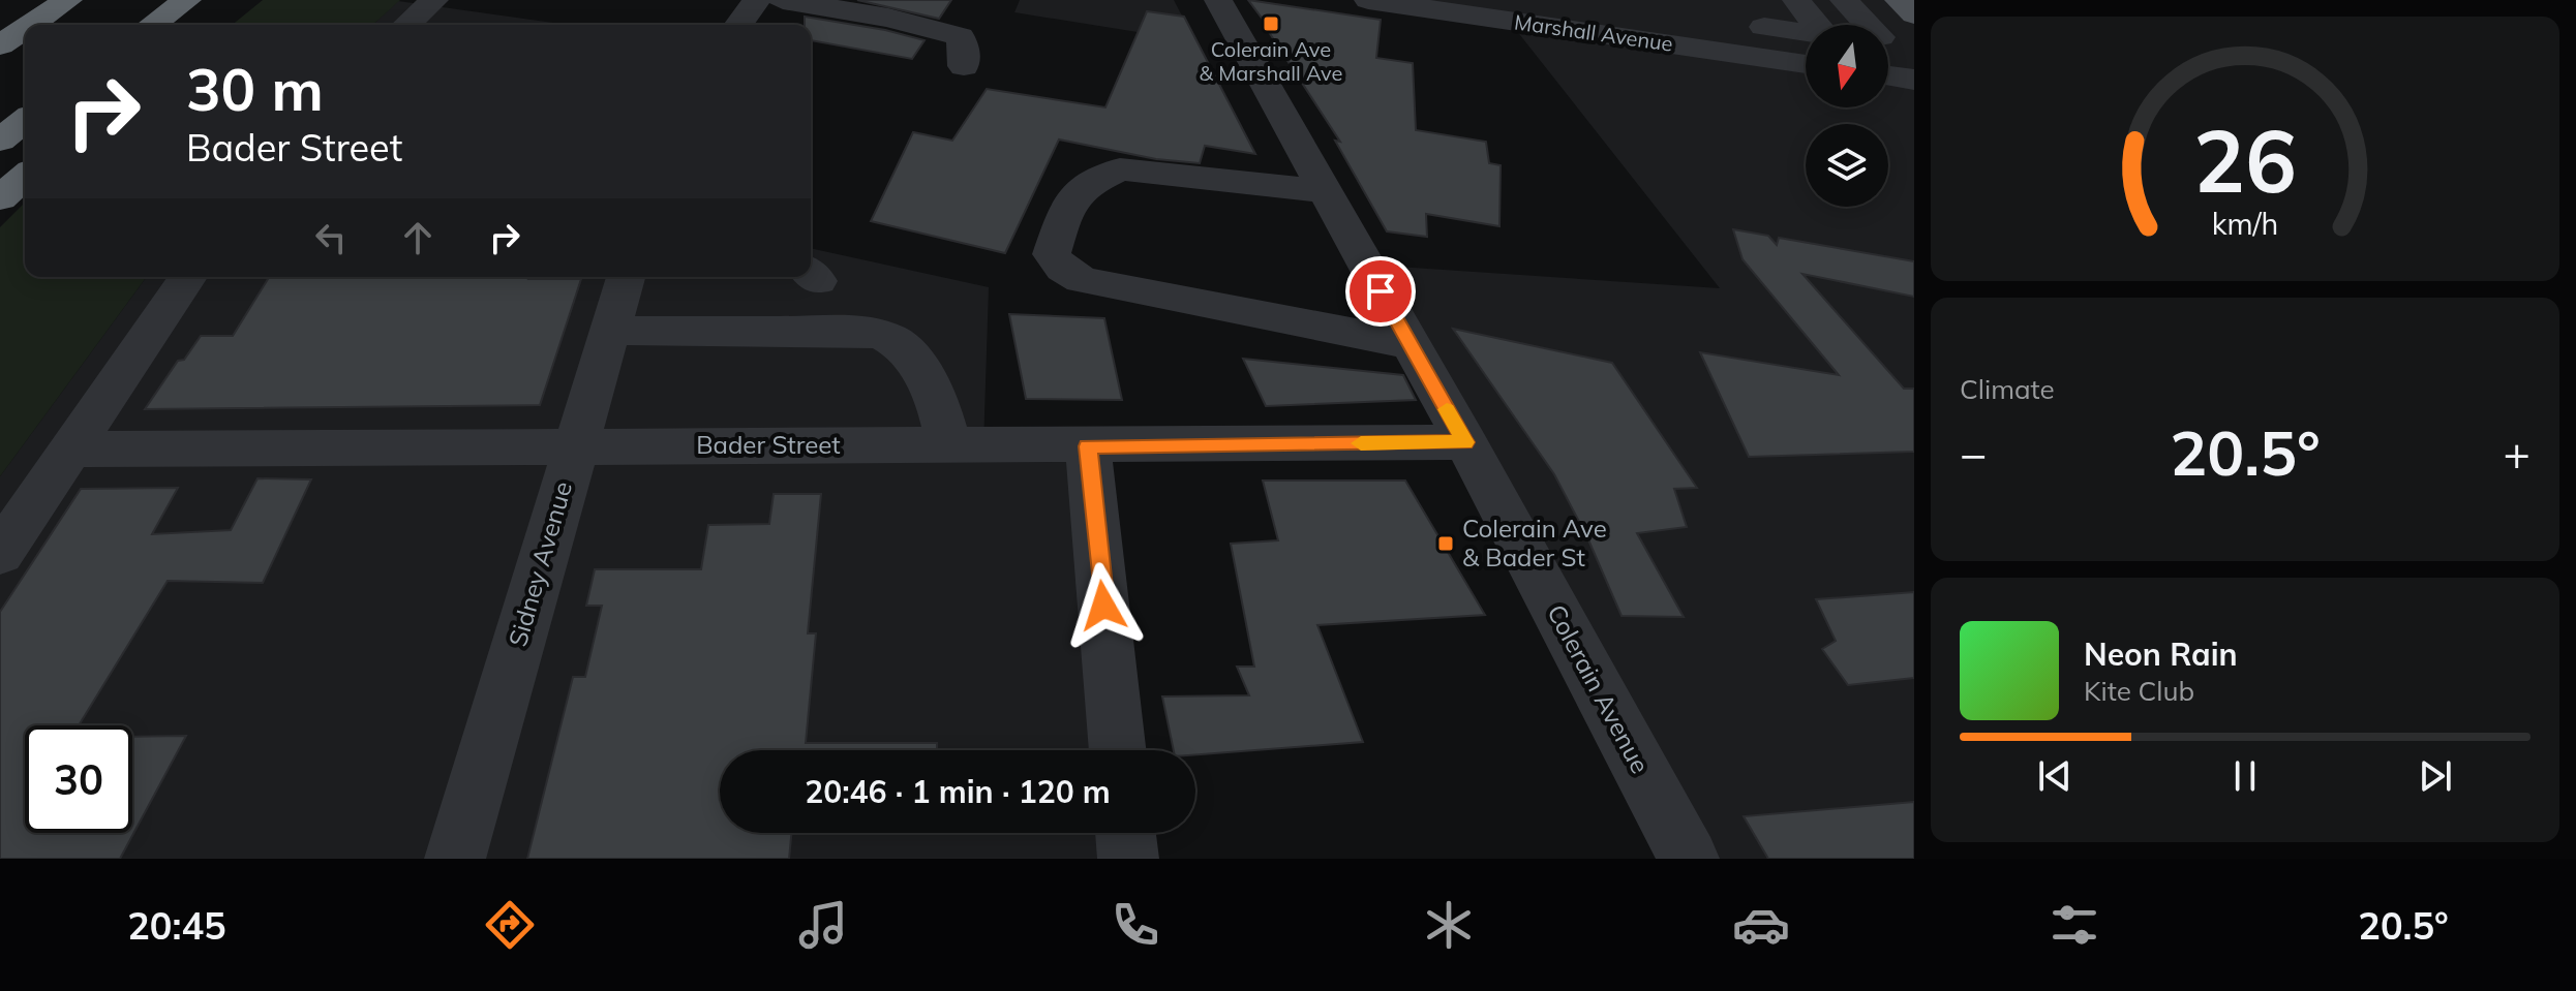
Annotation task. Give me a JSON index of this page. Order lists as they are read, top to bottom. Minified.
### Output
{"streets":{"street":["Marshall Avenue","Bader Street","Sidney Avenue","Colerain Avenue"]},"crossings":[["Bader Street","Sidney Avenue"],["Bader Street","Colerain Avenue"]],"places":{"transit":["Colerain Ave & Marshall Ave","Colerain Ave & Bader St"]},"north":"bottom","page":{"turn":["30 m","Bader Street"],"tile":"Climate","heat":["−","20.5°","+"],"song":["Neon Rain","Kite Club"],"limit":"30","trip":"20:46 · 1 min · 120 m","tabs":["20:45","20.5°"],"gauge":["26","km/h"]}}
